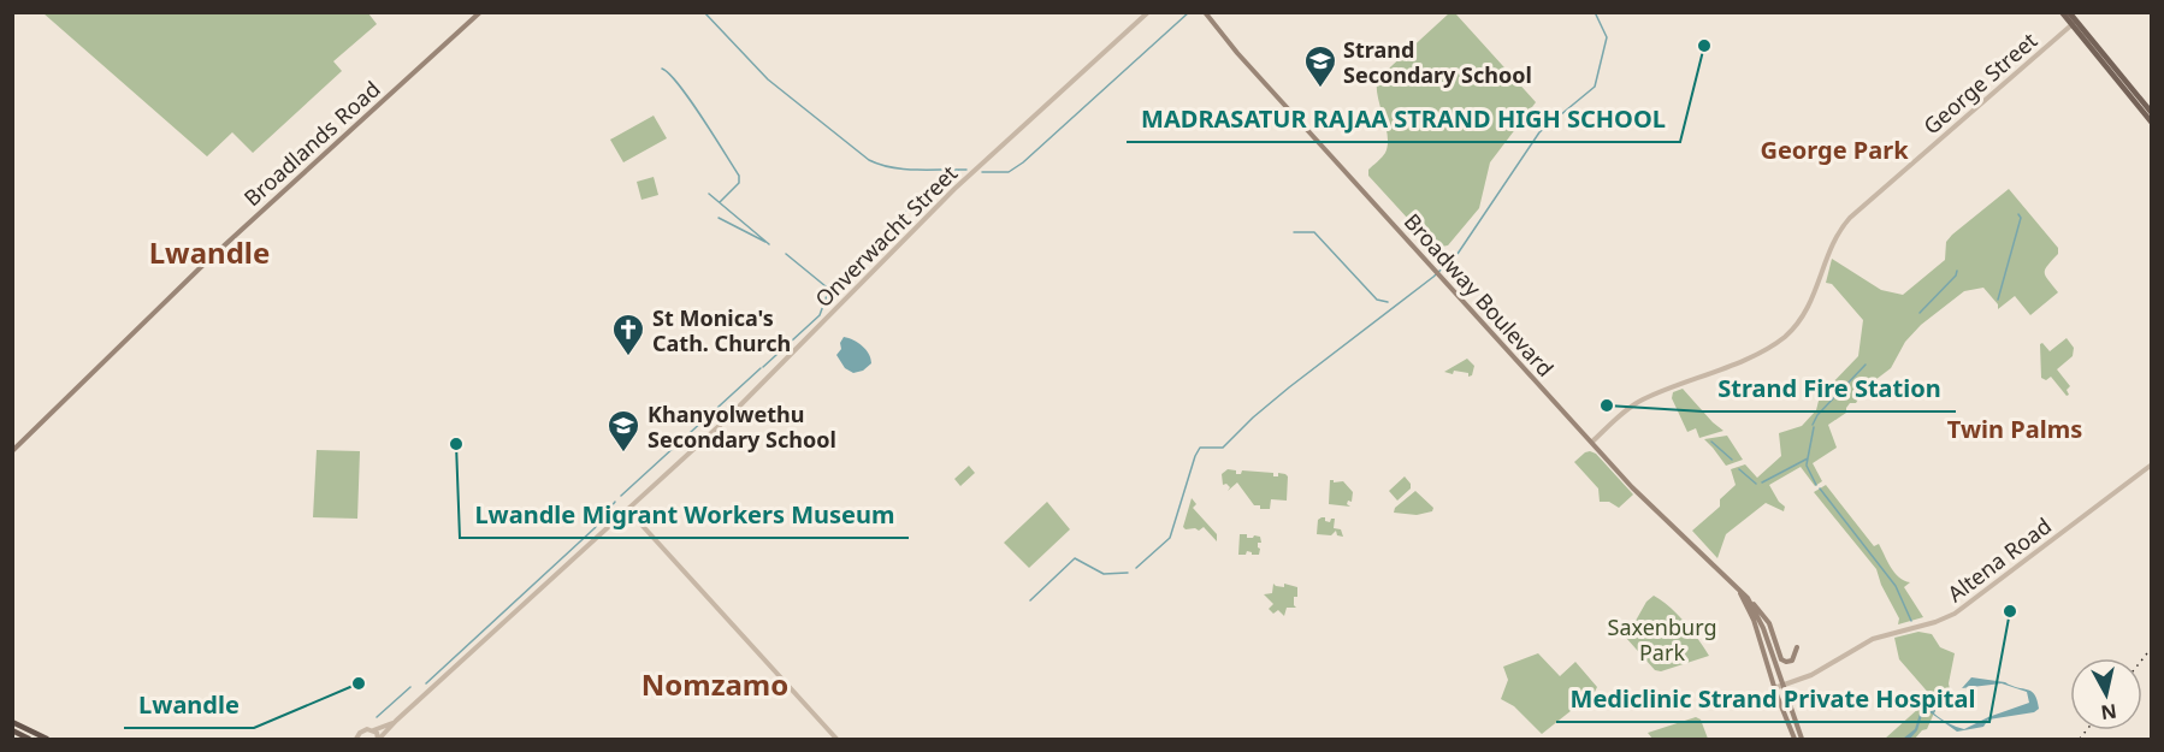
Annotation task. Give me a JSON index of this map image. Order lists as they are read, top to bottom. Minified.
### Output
{"streets":{"main road":["Broadlands Road","Broadway Boulevard"],"street":["George Street","Onverwacht Street","Altena Road"]},"crossings":[["George Street","Broadway Boulevard"],["Broadway Boulevard","Altena Road"]],"districts":["George Park","Lwandle","Twin Palms","Nomzamo"],"parks":["Saxenburg Park"],"places":{"other":["MADRASATUR RAJAA STRAND HIGH SCHOOL","Strand Fire Station","Lwandle Migrant Workers Museum","Mediclinic Strand Private Hospital","Lwandle"],"school or university":["Strand Secondary School","Khanyolwethu Secondary School"],"church":["St Monica's Cath. Church"]},"north":"bottom"}
